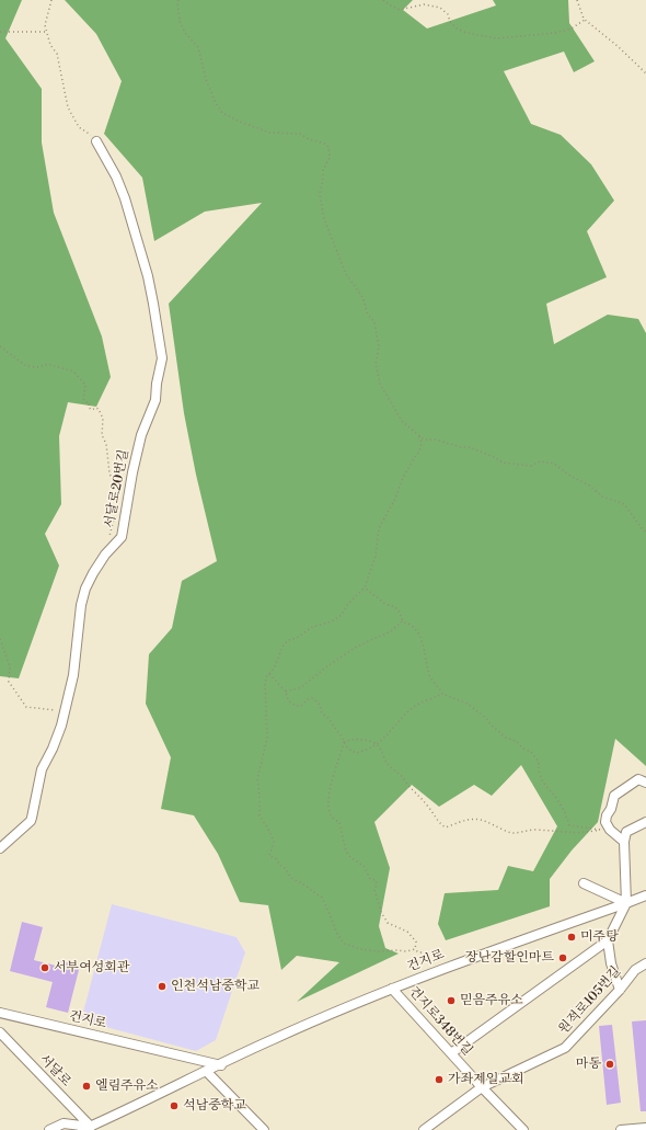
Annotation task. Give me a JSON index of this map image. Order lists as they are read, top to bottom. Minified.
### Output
{"streets":{"street":["서달로20번길","건지로","원적로105번길","건지로348번길","서달로"]},"crossings":[["건지로","건지로348번길"],["건지로","서달로"],["원적로105번길","건지로348번길"]],"places":["미주탕","장난감할인마트","서부여성회관","인천석남중학교","믿음주유소","마동","가좌제일교회","엘림주유소","석남중학교"]}
